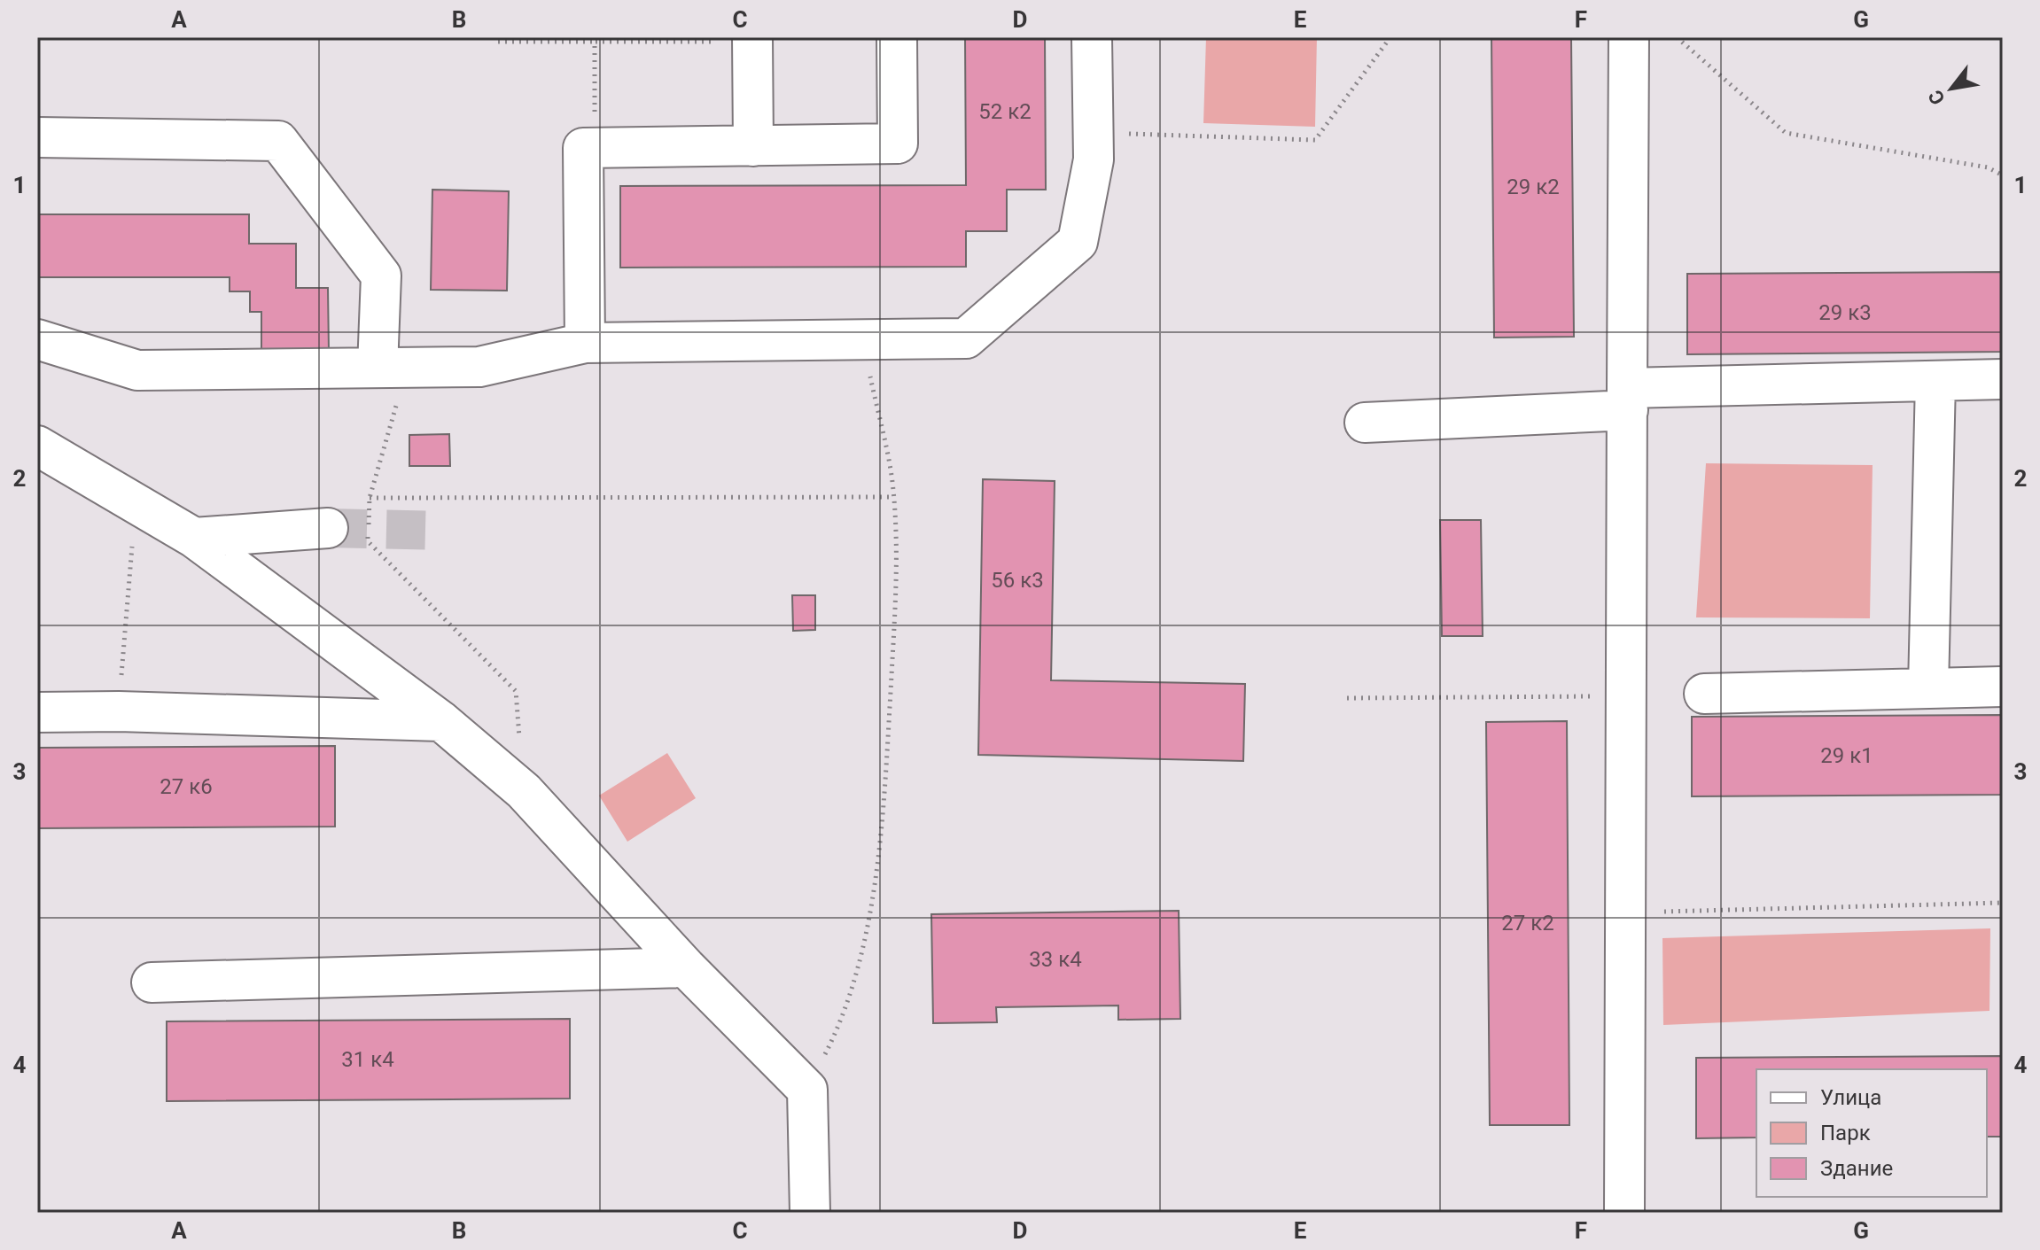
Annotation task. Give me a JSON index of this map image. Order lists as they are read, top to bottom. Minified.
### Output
{"house_numbers":["52 к2","29 к2","29 к3","56 к3","29 к1","27 к6","27 к2","33 к4","31 к4"],"legend":["Улица","Парк","Здание"],"north":"bottom left","grid":{"columns":["A","B","C","D","E","F","G"],"rows":["1","2","3","4"]}}
